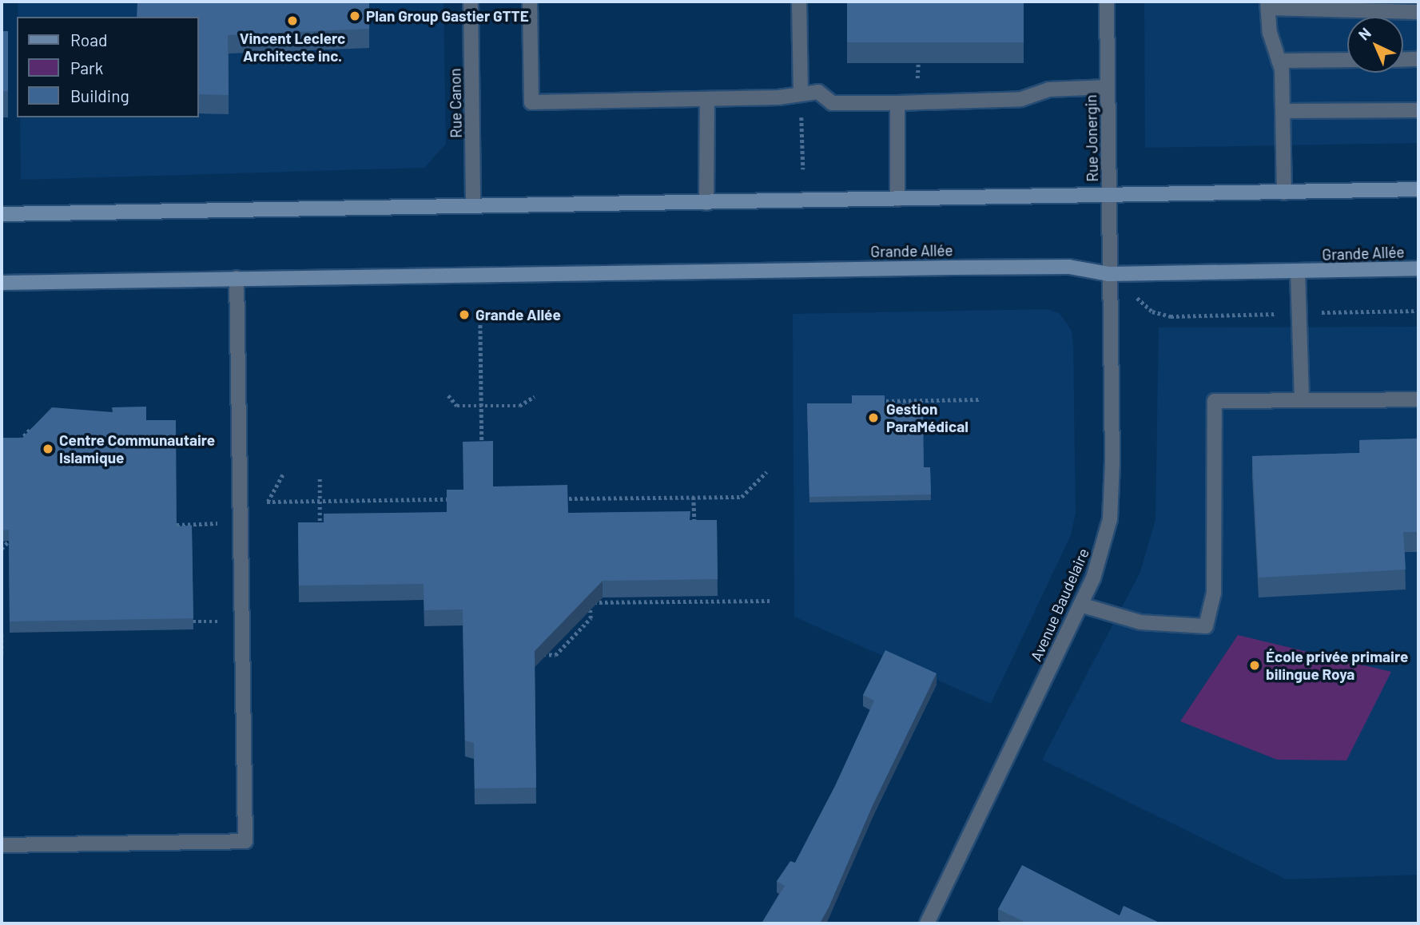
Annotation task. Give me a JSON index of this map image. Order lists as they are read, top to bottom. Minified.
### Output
{"streets":{"main road":["Grande Allée"],"street":["Rue Canon","Rue Jonergin","Avenue Baudelaire"]},"crossings":[["Rue Jonergin","Grande Allée"],["Rue Jonergin","Avenue Baudelaire"],["Grande Allée","Avenue Baudelaire"]],"places":["Plan Group Gastier GTTE","Vincent Leclerc Architecte inc.","Grande Allée","Gestion ParaMédical","Centre Communautaire Islamique","École privée primaire bilingue Roya"],"legend":["Road","Park","Building"],"north":"top left"}
